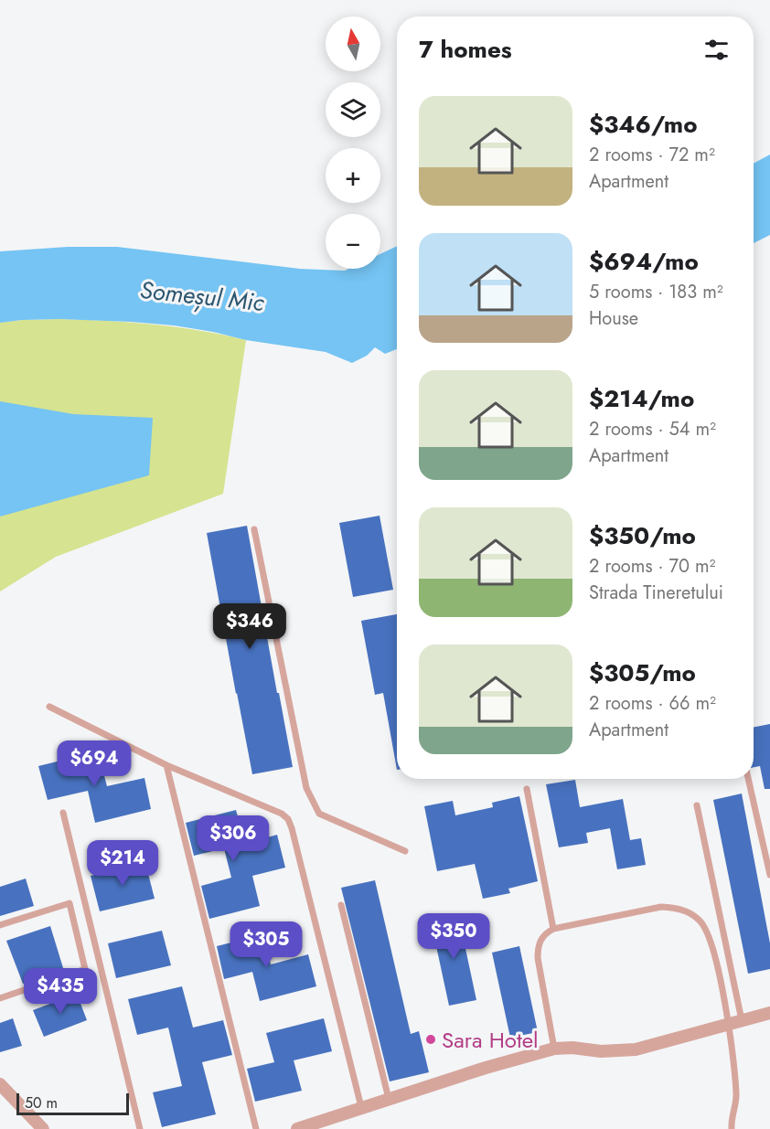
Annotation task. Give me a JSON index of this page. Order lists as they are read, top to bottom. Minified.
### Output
{"water":["Someșul Mic"],"places":["Sara Hotel"],"scale_bar":"50 m","north":"top","page":{"map_buttons":["+","−"],"heading":"7 homes","list":[{"name":"$346/mo","note":"2 rooms · 72 m² · Apartment"},{"name":"$694/mo","note":"5 rooms · 183 m² · House"},{"name":"$214/mo","note":"2 rooms · 54 m² · Apartment"},{"name":"$350/mo","note":"2 rooms · 70 m² · Strada Tineretului"},{"name":"$305/mo","note":"2 rooms · 66 m² · Apartment"}],"price":["$346","$694","$306","$214","$350","$305","$435"],"scale":"50 m"}}
